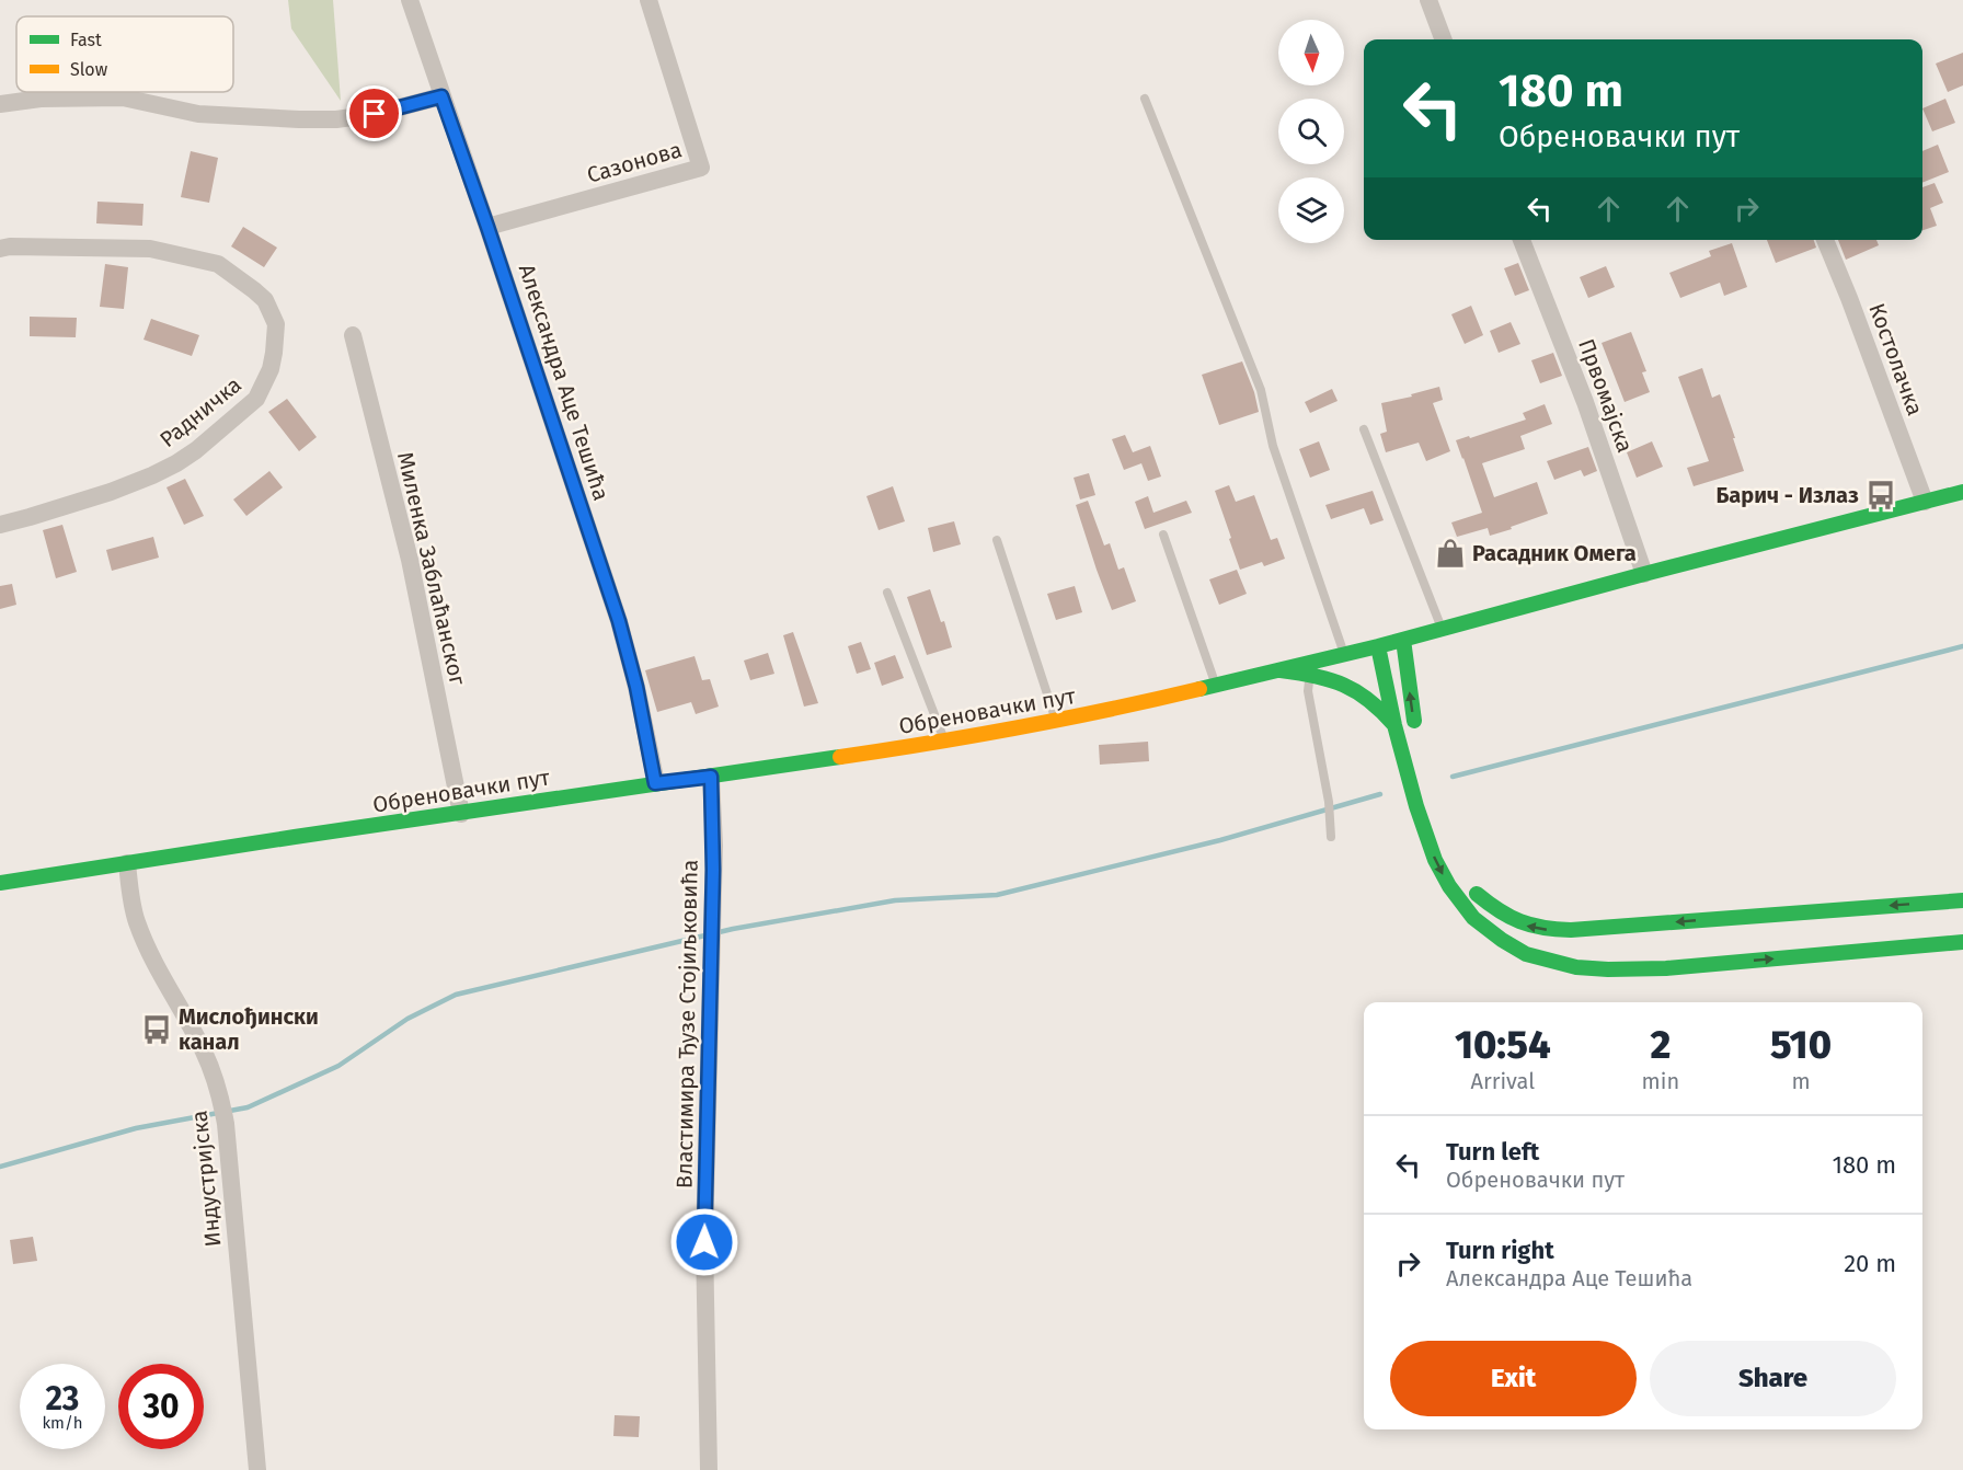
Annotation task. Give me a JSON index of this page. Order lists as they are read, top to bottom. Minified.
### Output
{"streets":{"main road":["Обреновачки пут"],"street":["Сазонова","Костолачка","Александра Аце Тешића","Првомајска","Радничка","Миленка Заблаћанског","Властимира Ђузе Стојиљковића","Индустријска"]},"crossings":[["Сазонова","Александра Аце Тешића"],["Костолачка","Обреновачки пут"],["Александра Аце Тешића","Обреновачки пут"],["Првомајска","Обреновачки пут"],["Миленка Заблаћанског","Обреновачки пут"],["Обреновачки пут","Властимира Ђузе Стојиљковића"],["Обреновачки пут","Индустријска"]],"places":{"bus stop":["Барич - Излаз","Мислођински канал"],"shop":["Расадник Омега"]},"legend":["Fast","Slow"],"north":"bottom","page":{"turn":["180 m","Обреновачки пут"],"eta":["10:54","Arrival","2","min","510","m"],"list":[{"name":"Turn left","note":"Обреновачки пут","value":"180 m"},{"name":"Turn right","note":"Александра Аце Тешића","value":"20 m"}],"buttons":["Exit","Share"],"speed":"23 km/h","limit":"30"}}
